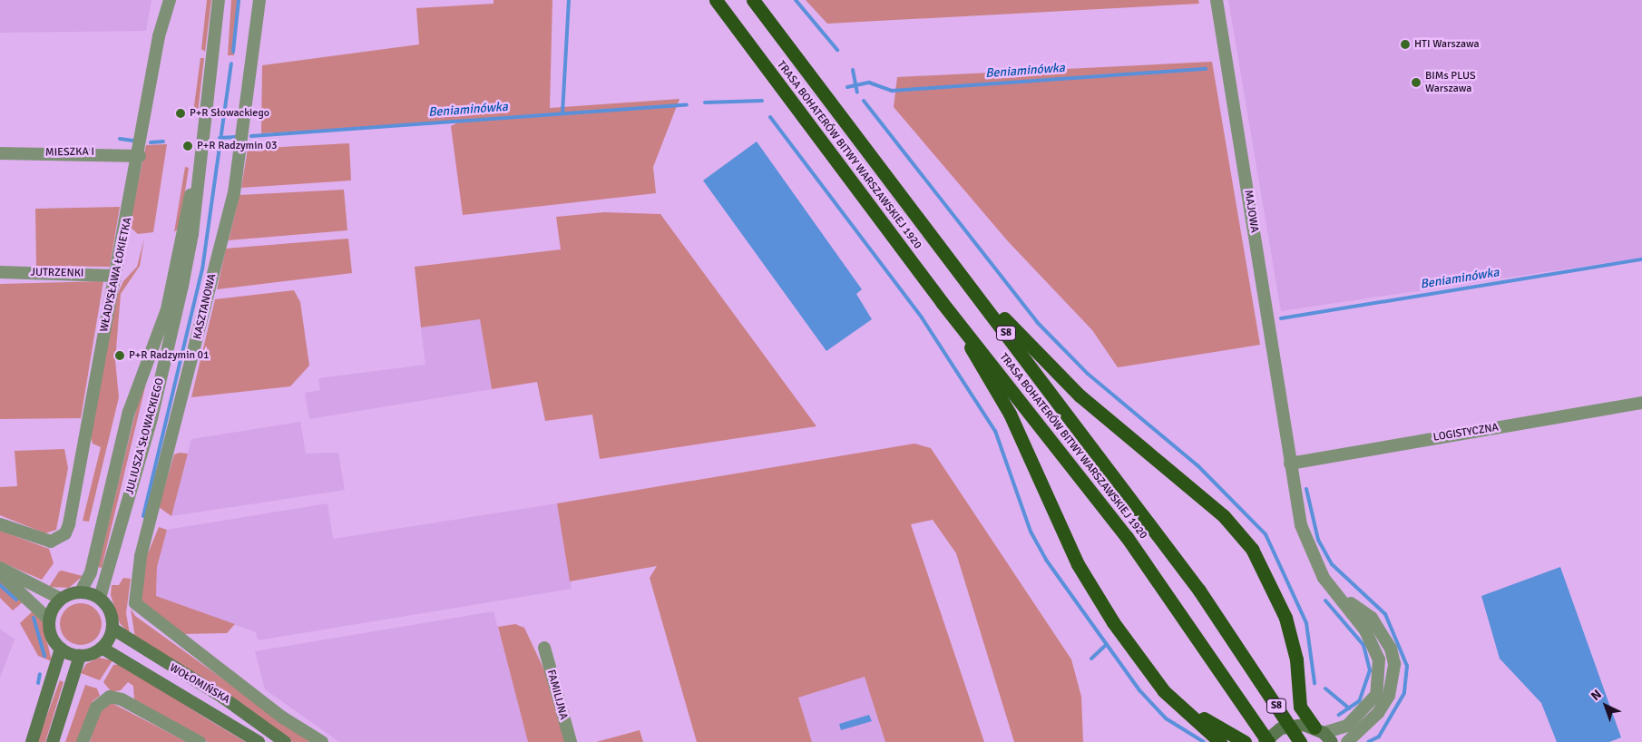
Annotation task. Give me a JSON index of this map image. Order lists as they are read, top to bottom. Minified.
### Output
{"streets":{"highway":["TRASA BOHATERÓW BITWY WARSZAWSKIEJ 1920","S8"],"main road":["WOŁOMIŃSKA"],"street":["MIESZKA I","MAJOWA","JUTRZENKI","WŁADYSŁAWA ŁOKIETKA","KASZTANOWA","LOGISTYCZNA","JULIUSZA SŁOWACKIEGO","FAMILIJNA"]},"crossings":[["MIESZKA I","WŁADYSŁAWA ŁOKIETKA"],["MAJOWA","LOGISTYCZNA"],["JUTRZENKI","WŁADYSŁAWA ŁOKIETKA"],["JULIUSZA SŁOWACKIEGO","WOŁOMIŃSKA"]],"water":["Beniaminówka"],"places":["HTI Warszawa","BIMs PLUS Warszawa","P+R Słowackiego","P+R Radzymin 03","P+R Radzymin 01"],"north":"top left"}
